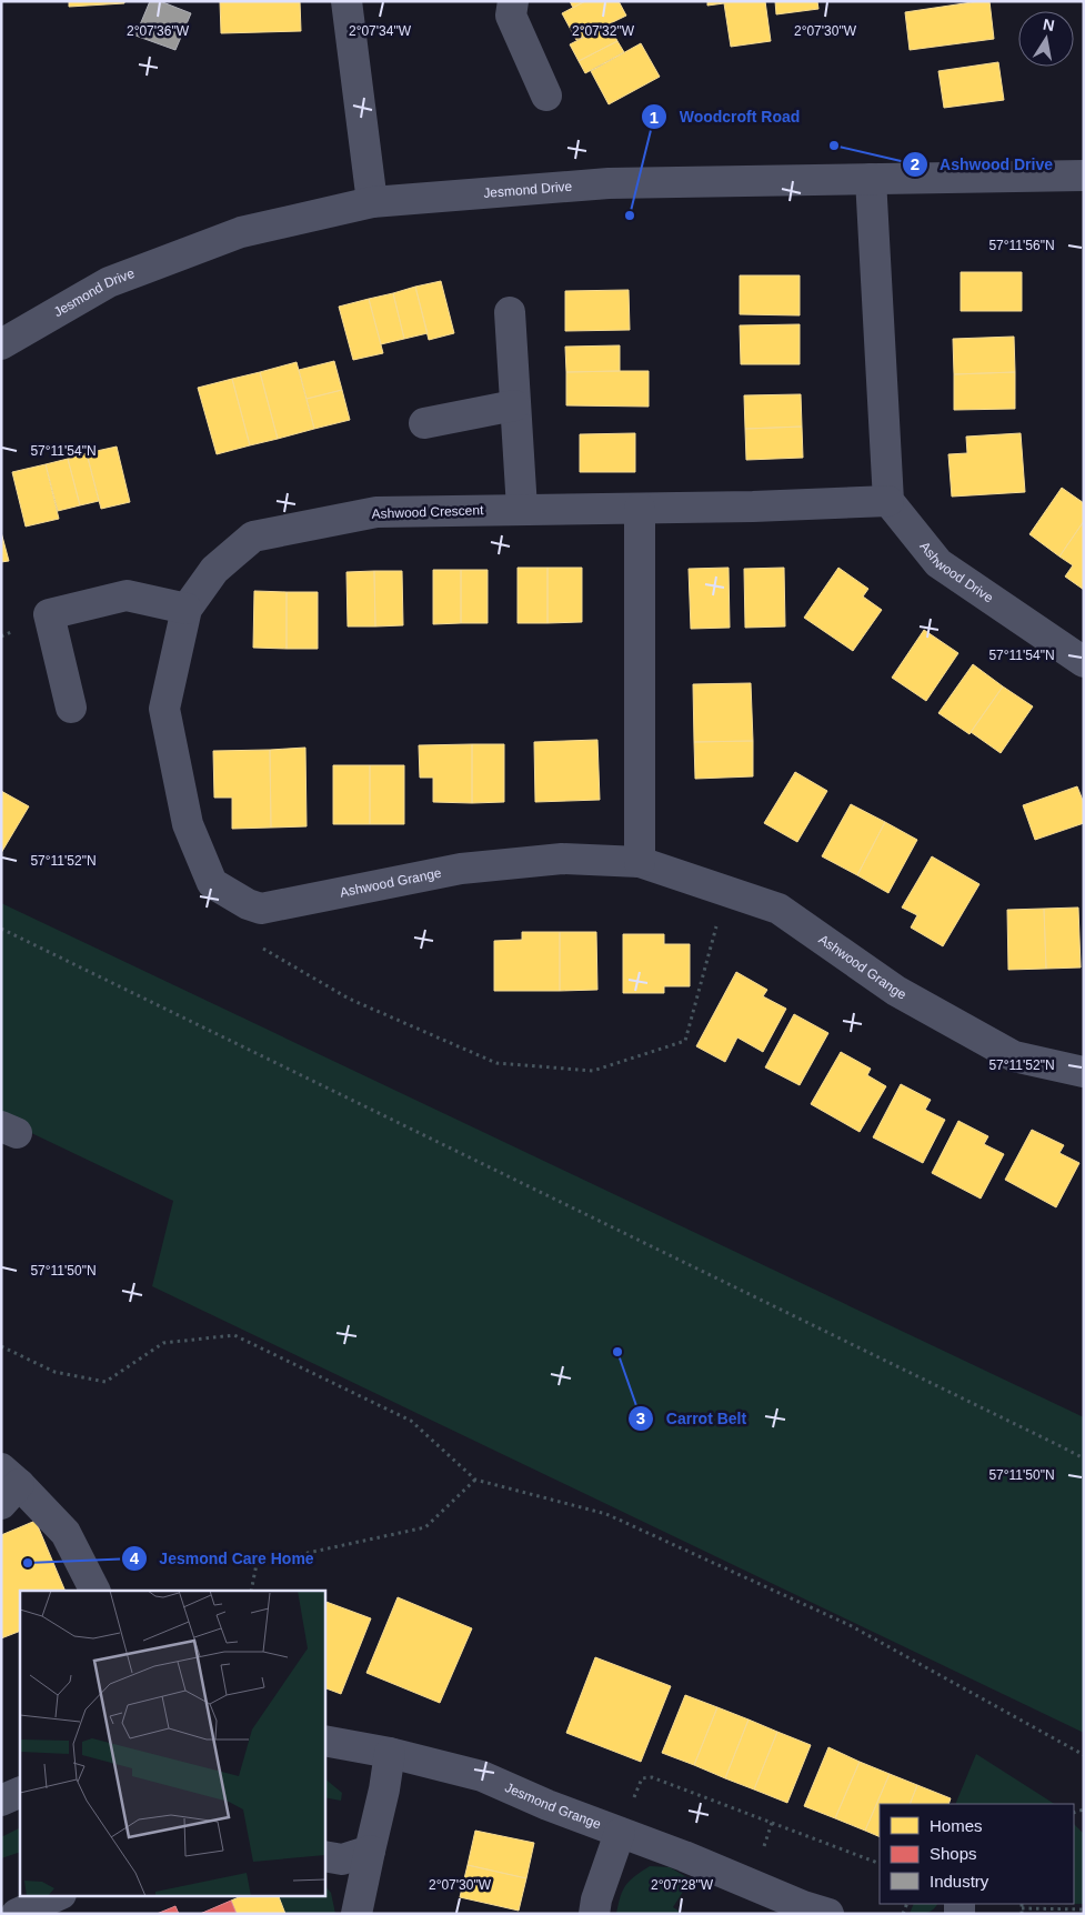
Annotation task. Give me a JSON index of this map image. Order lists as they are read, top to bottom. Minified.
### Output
{"streets":{"street":["Jesmond Drive","Ashwood Crescent","Ashwood Drive","Ashwood Grange","Jesmond Grange"]},"crossings":[["Ashwood Crescent","Ashwood Drive"],["Ashwood Crescent","Ashwood Grange"]],"places":["Ashwood Drive","Woodcroft Road","Carrot Belt","Jesmond Care Home"],"legend":["Homes","Shops","Industry"],"north":"top","coordinates":["2°07'36\"W","2°07'34\"W","2°07'32\"W","2°07'30\"W","57°11'56\"N","57°11'54\"N","57°11'52\"N","57°11'50\"N","2°07'28\"W"]}
